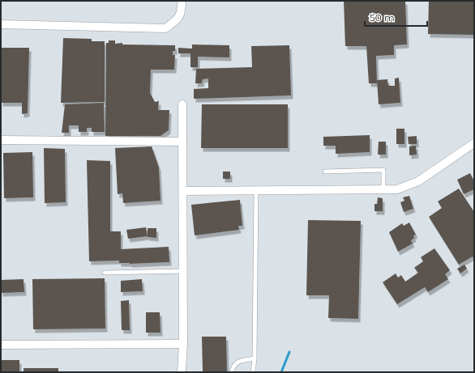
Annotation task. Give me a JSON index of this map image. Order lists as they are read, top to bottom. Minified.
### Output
{"scale_bar":"50 m"}
